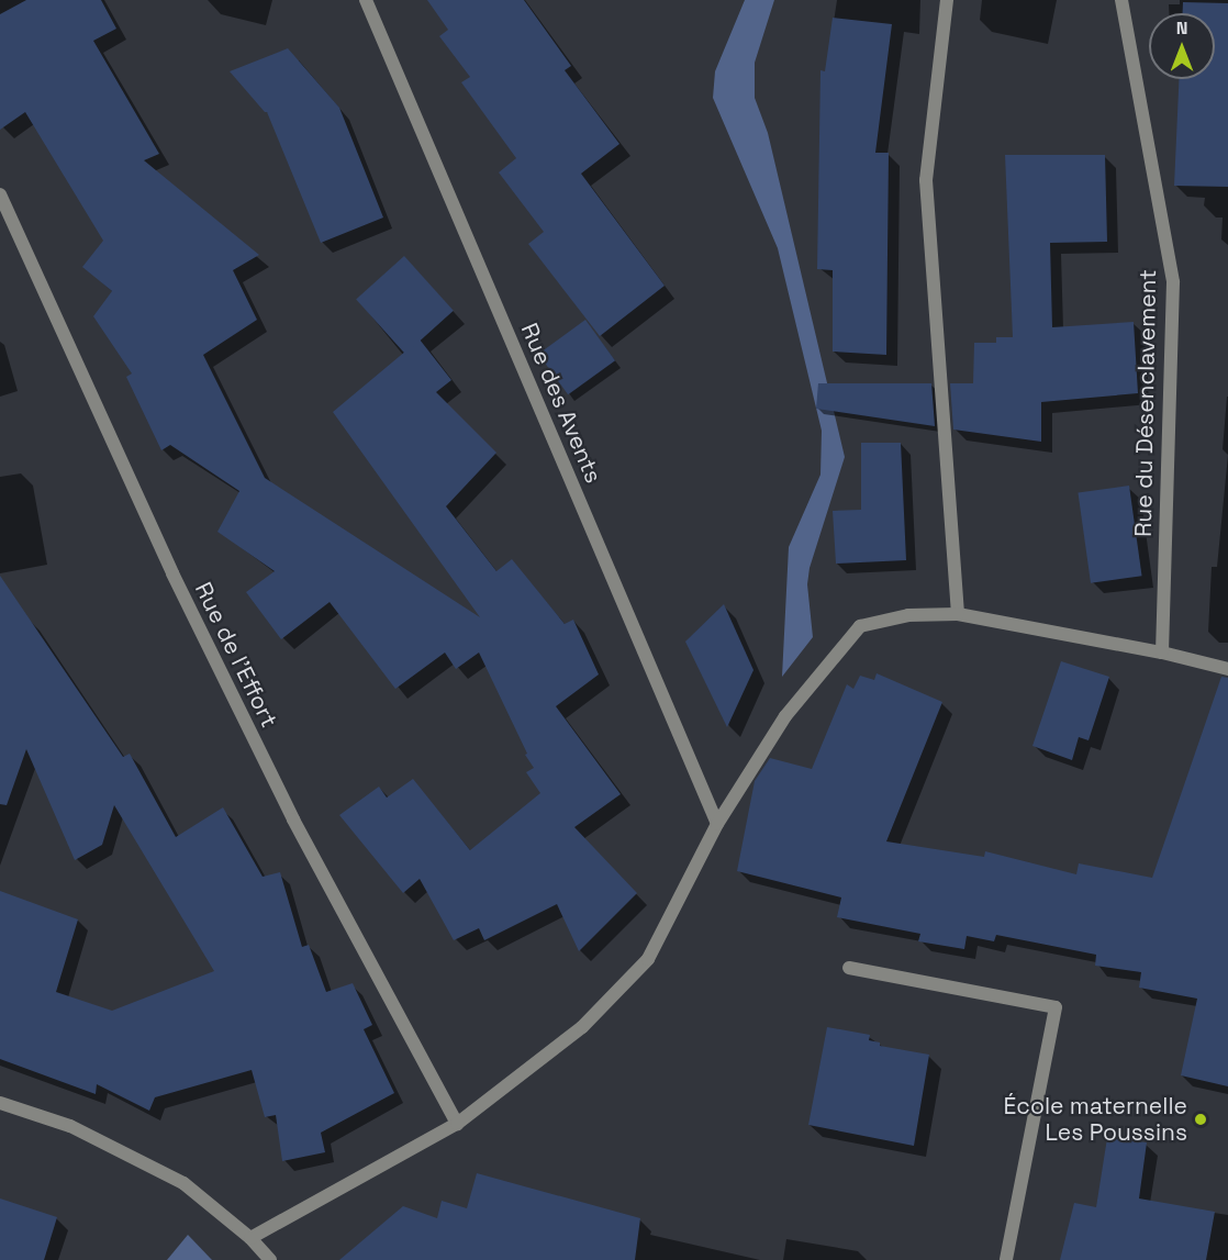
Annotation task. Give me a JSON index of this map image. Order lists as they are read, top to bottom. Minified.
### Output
{"streets":{"street":["Rue des Avents","Rue du Désenclavement","Rue de l'Effort"]},"places":["École maternelle Les Poussins"],"north":"top"}
